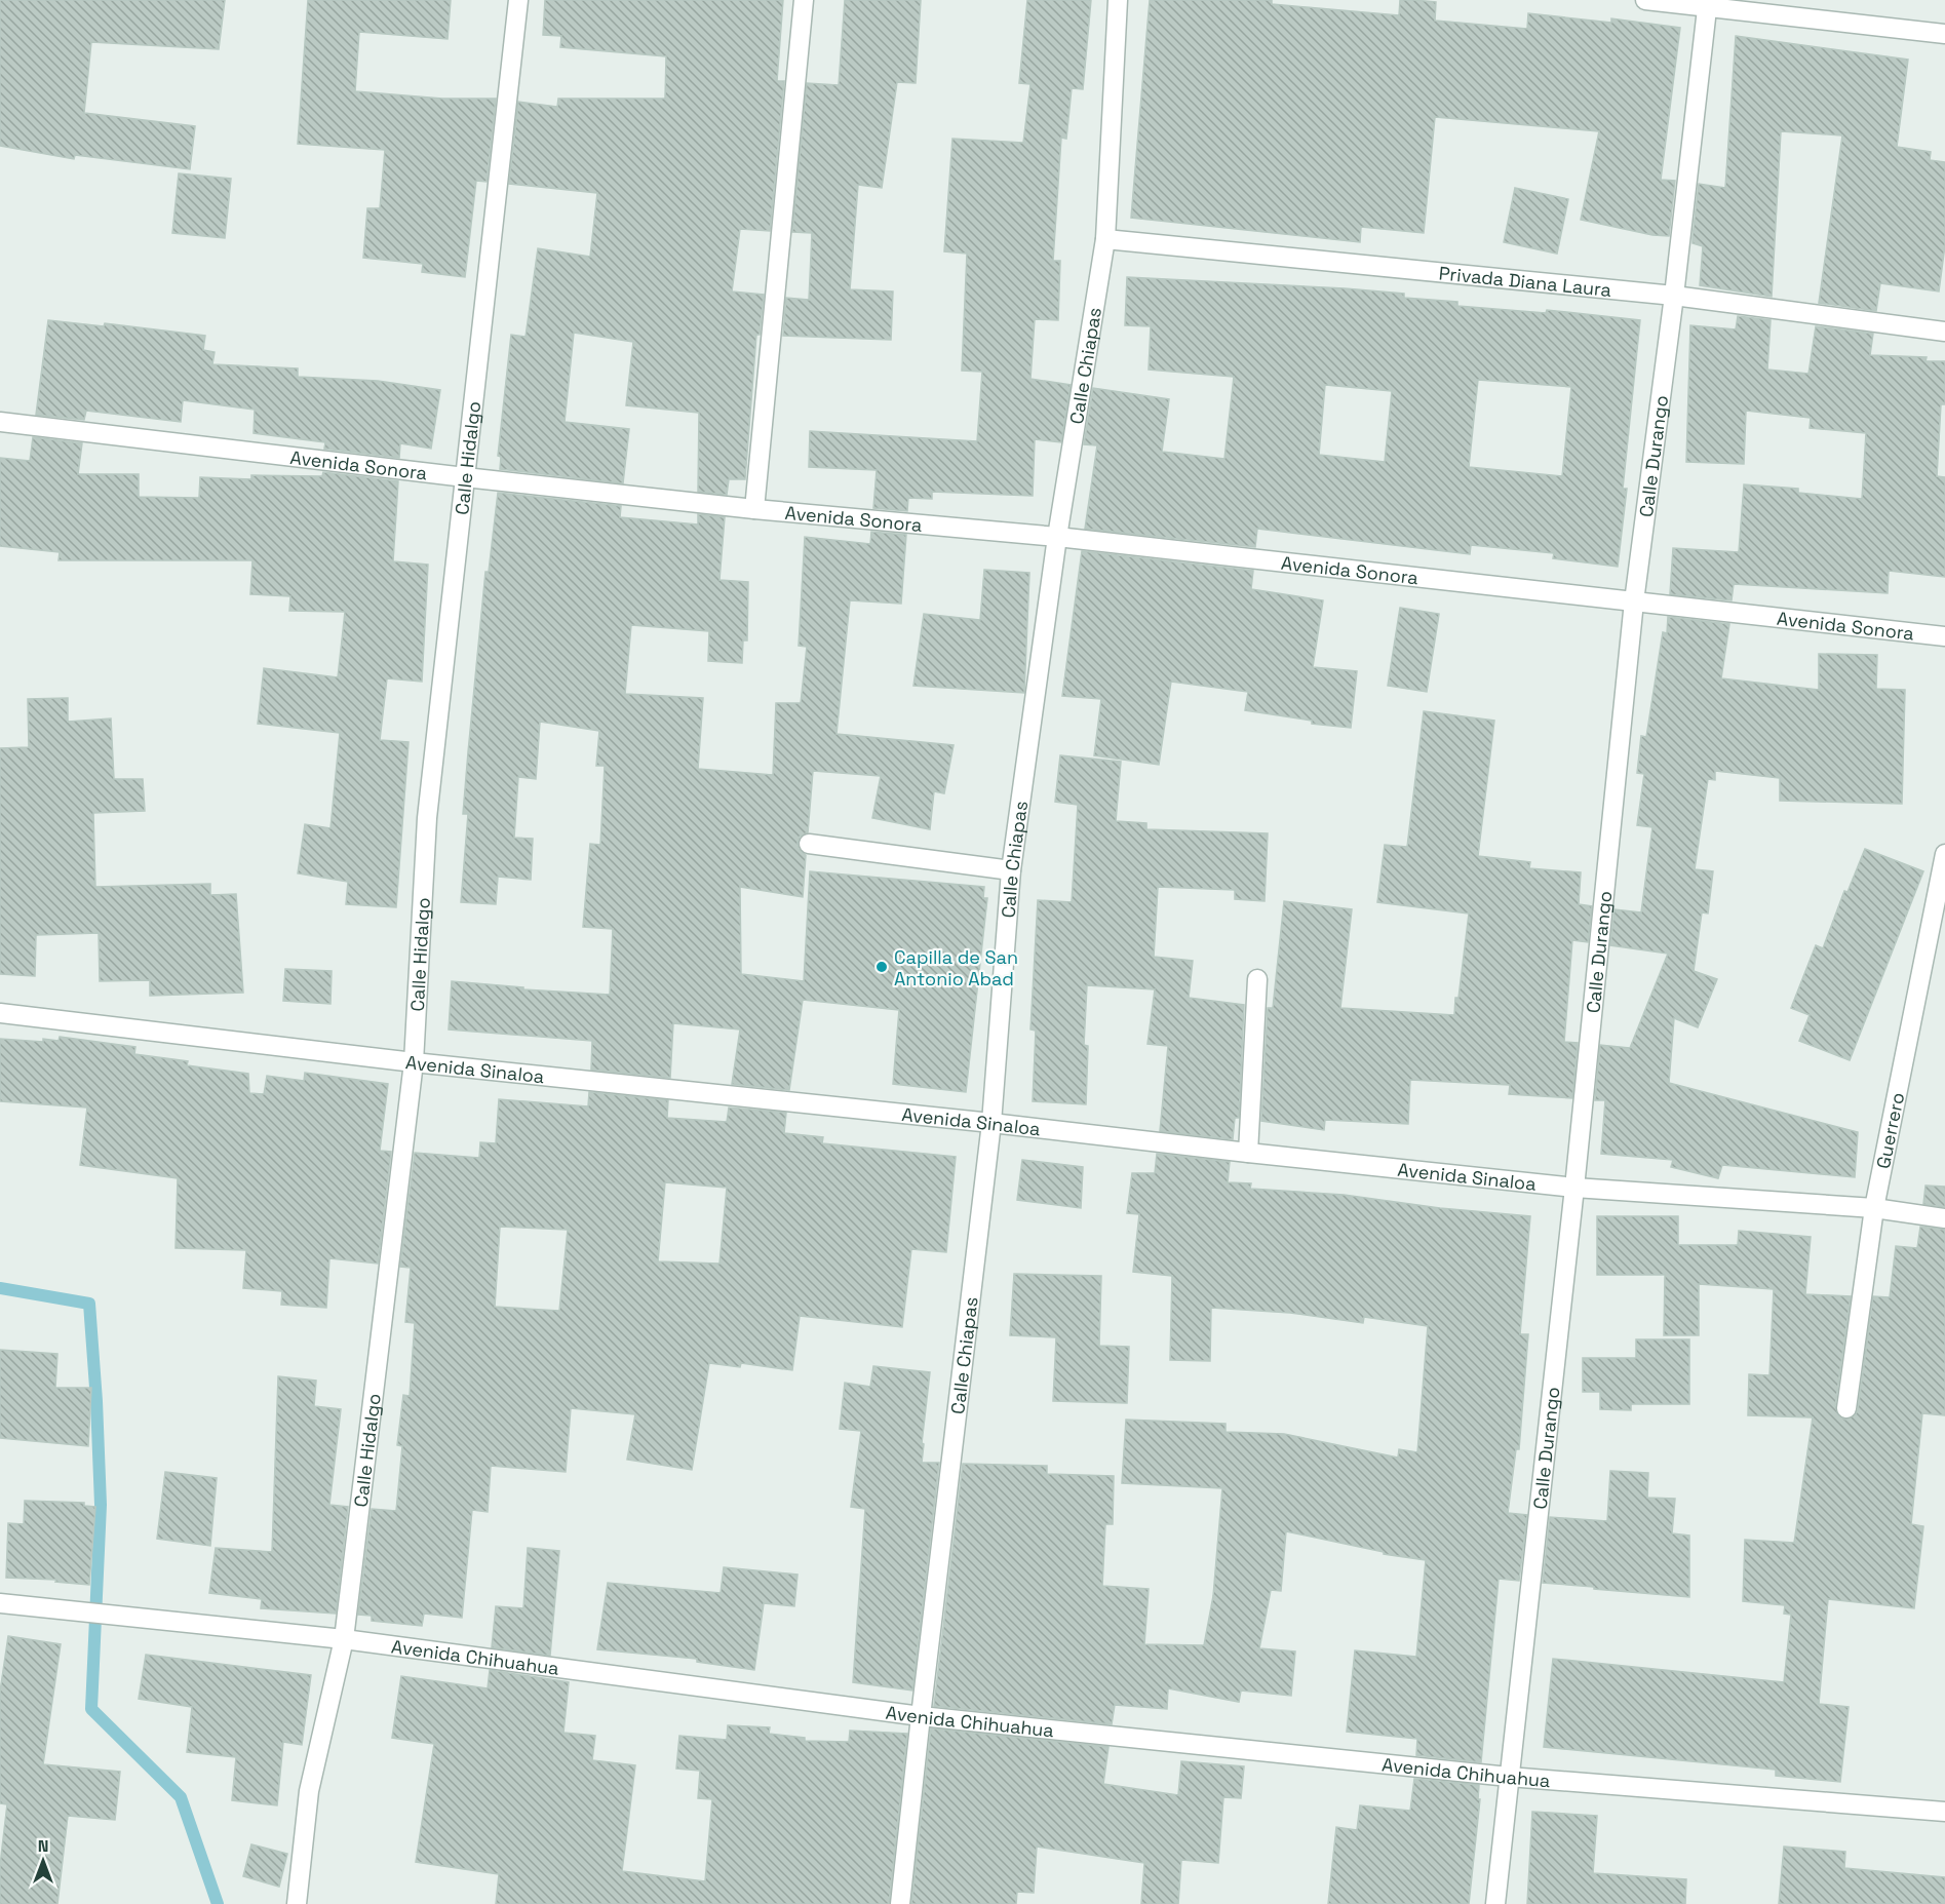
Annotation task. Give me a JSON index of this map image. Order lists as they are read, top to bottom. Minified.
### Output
{"streets":{"street":["Privada Diana Laura","Calle Chiapas","Calle Durango","Calle Hidalgo","Avenida Sonora","Avenida Sinaloa","Guerrero","Avenida Chihuahua"]},"crossings":[["Privada Diana Laura","Calle Chiapas"],["Privada Diana Laura","Calle Durango"],["Calle Chiapas","Avenida Sonora"],["Calle Chiapas","Avenida Sinaloa"],["Calle Chiapas","Avenida Chihuahua"],["Calle Durango","Avenida Sonora"],["Calle Durango","Avenida Sinaloa"],["Calle Durango","Avenida Chihuahua"],["Calle Hidalgo","Avenida Sonora"],["Calle Hidalgo","Avenida Sinaloa"],["Calle Hidalgo","Avenida Chihuahua"],["Avenida Sinaloa","Guerrero"]],"places":["Capilla de San Antonio Abad"],"north":"top"}
